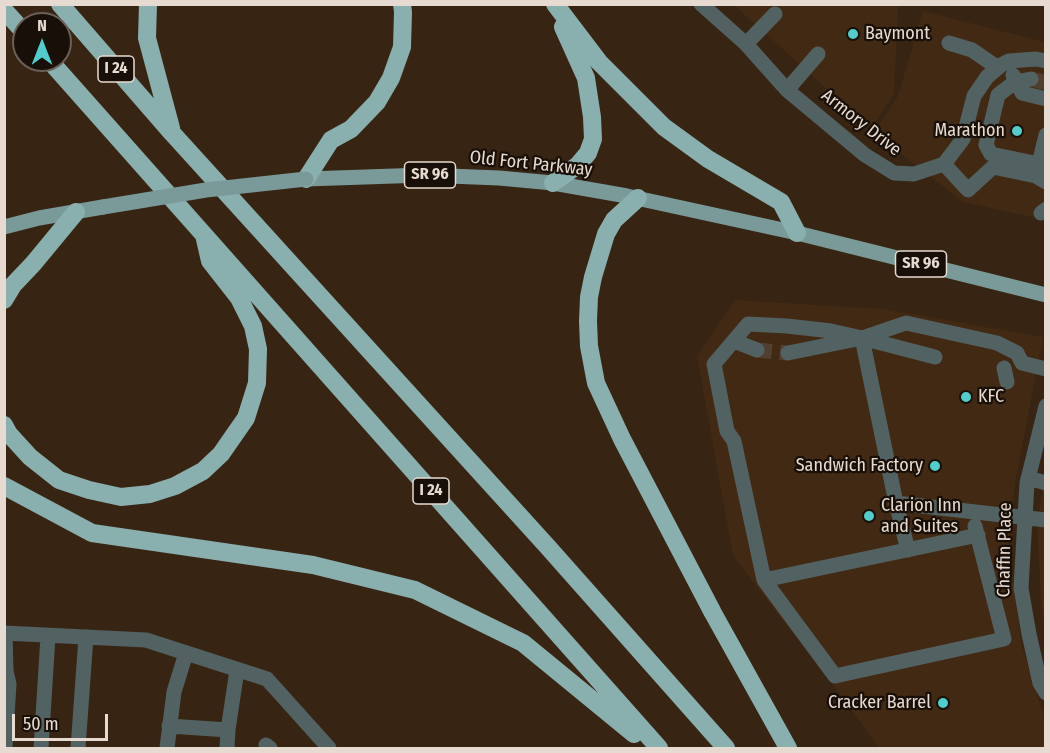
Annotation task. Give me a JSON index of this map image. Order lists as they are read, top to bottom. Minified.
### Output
{"streets":{"highway":["I 24"],"main road":["Old Fort Parkway","SR 96"],"street":["Armory Drive","Chaffin Place"]},"places":["Baymont","Marathon","KFC","Sandwich Factory","Clarion Inn and Suites","Cracker Barrel"],"scale_bar":"50 m","north":"top"}
